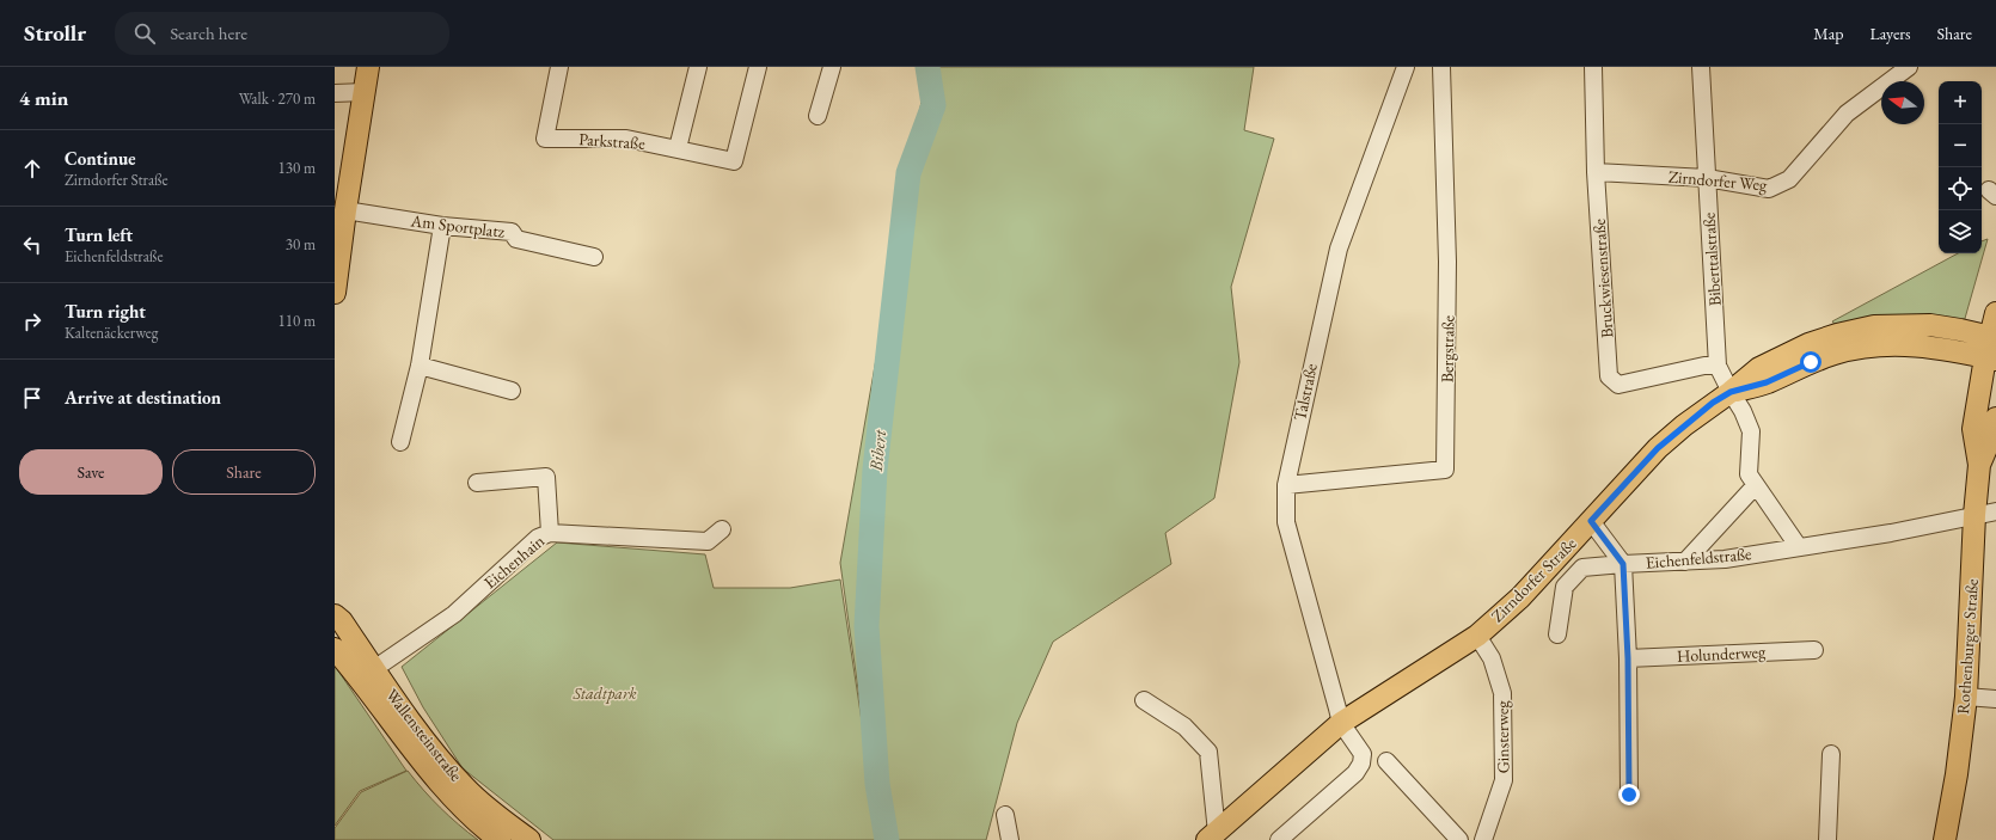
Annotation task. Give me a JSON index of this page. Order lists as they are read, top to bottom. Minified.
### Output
{"streets":{"main road":["Zirndorfer Straße","Rothenburger Straße","Wallensteinstraße"],"street":["Parkstraße","Zirndorfer Weg","Am Sportplatz","Biberttalstraße","Bruckwiesenstraße","Bergstraße","Talstraße","Eichenfeldstraße","Eichenhain","Holunderweg","Ginsterweg"]},"crossings":[["Zirndorfer Weg","Biberttalstraße"],["Zirndorfer Weg","Bruckwiesenstraße"],["Biberttalstraße","Bruckwiesenstraße"],["Biberttalstraße","Zirndorfer Straße"],["Bergstraße","Talstraße"],["Talstraße","Zirndorfer Straße"],["Eichenfeldstraße","Zirndorfer Straße"],["Eichenfeldstraße","Rothenburger Straße"],["Eichenhain","Wallensteinstraße"],["Zirndorfer Straße","Rothenburger Straße"],["Zirndorfer Straße","Ginsterweg"]],"water":["Bibert"],"parks":["Stadtpark"],"north":"left","page":{"header":"Strollr","search":"Search here","nav":["Map","Layers","Share"],"heading":["4 min","Walk · 270 m"],"map_buttons":["+","−"],"list":[["Continue","Zirndorfer Straße","130 m"],["Turn left","Eichenfeldstraße","30 m"],["Turn right","Kaltenäckerweg","110 m"],"Arrive at destination"],"buttons":["Save","Share"]}}
